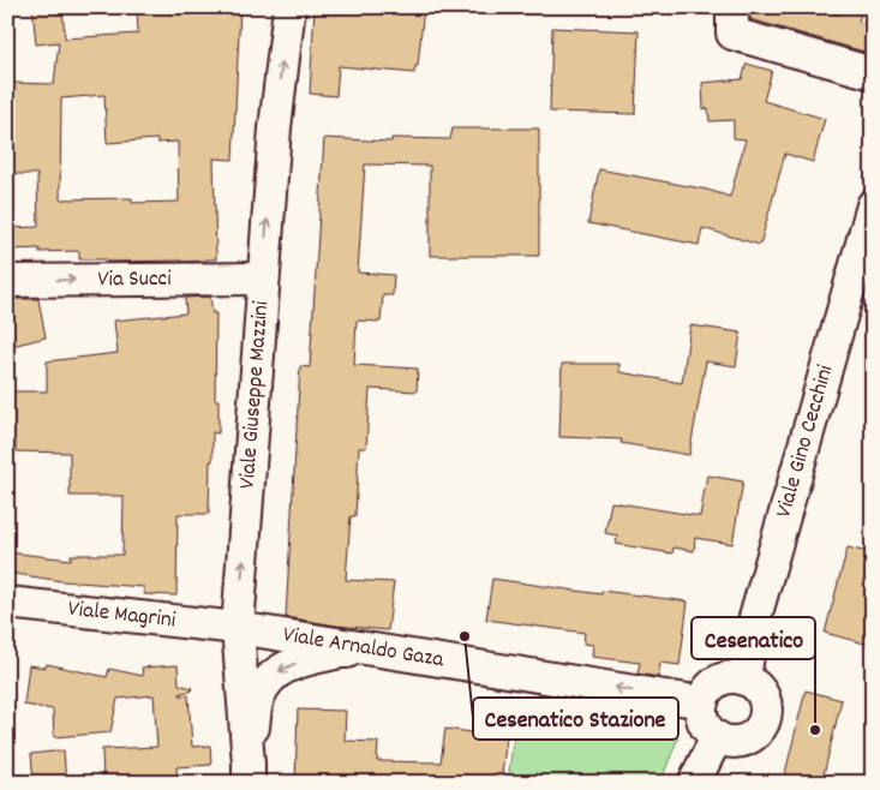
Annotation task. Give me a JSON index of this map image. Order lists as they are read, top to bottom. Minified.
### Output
{"streets":{"street":["Via Succi","Viale Giuseppe Mazzini","Viale Gino Cecchini","Viale Magrini","Viale Arnaldo Gaza"]},"crossings":[["Via Succi","Viale Giuseppe Mazzini"],["Viale Giuseppe Mazzini","Viale Magrini"],["Viale Giuseppe Mazzini","Viale Arnaldo Gaza"],["Viale Gino Cecchini","Viale Arnaldo Gaza"],["Viale Magrini","Viale Arnaldo Gaza"]],"one_way":["Via Succi","Viale Giuseppe Mazzini","Viale Arnaldo Gaza"],"places":["Cesenatico Stazione","Cesenatico"]}
